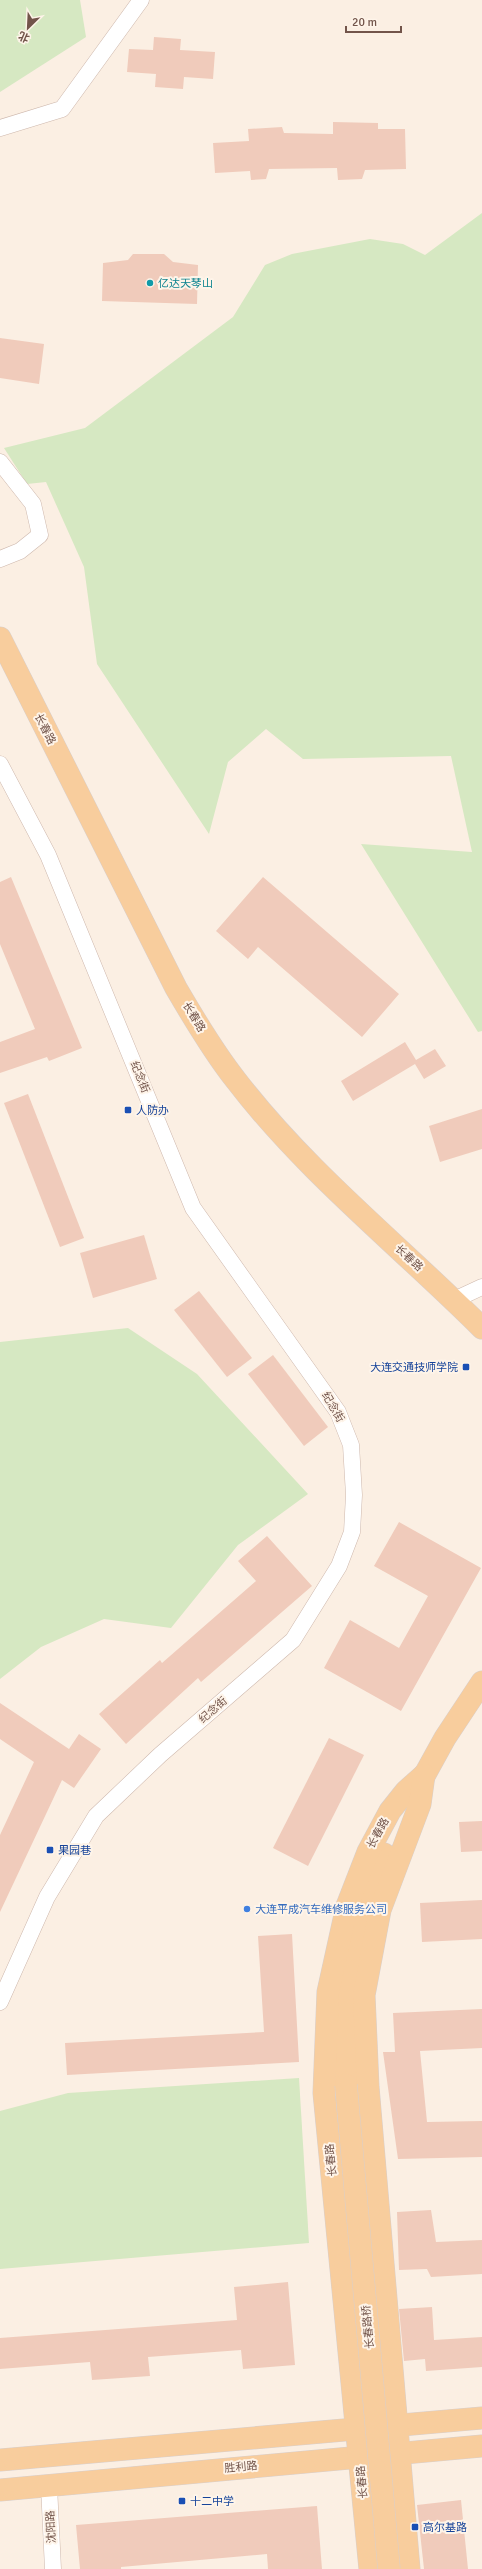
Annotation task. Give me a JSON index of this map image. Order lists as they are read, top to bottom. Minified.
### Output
{"streets":{"main road":["长春路","长春路桥","胜利路"],"street":["纪念街","沈阳路"]},"crossings":[["长春路","长春路桥"],["长春路","胜利路"],["胜利路","沈阳路"]],"places":{"other":["亿达天琴山","大连平成汽车维修服务公司"],"transit":["人防办","大连交通技师学院","果园巷","十二中学","高尔基路"]},"scale_bar":"20 m","north":"bottom left"}
